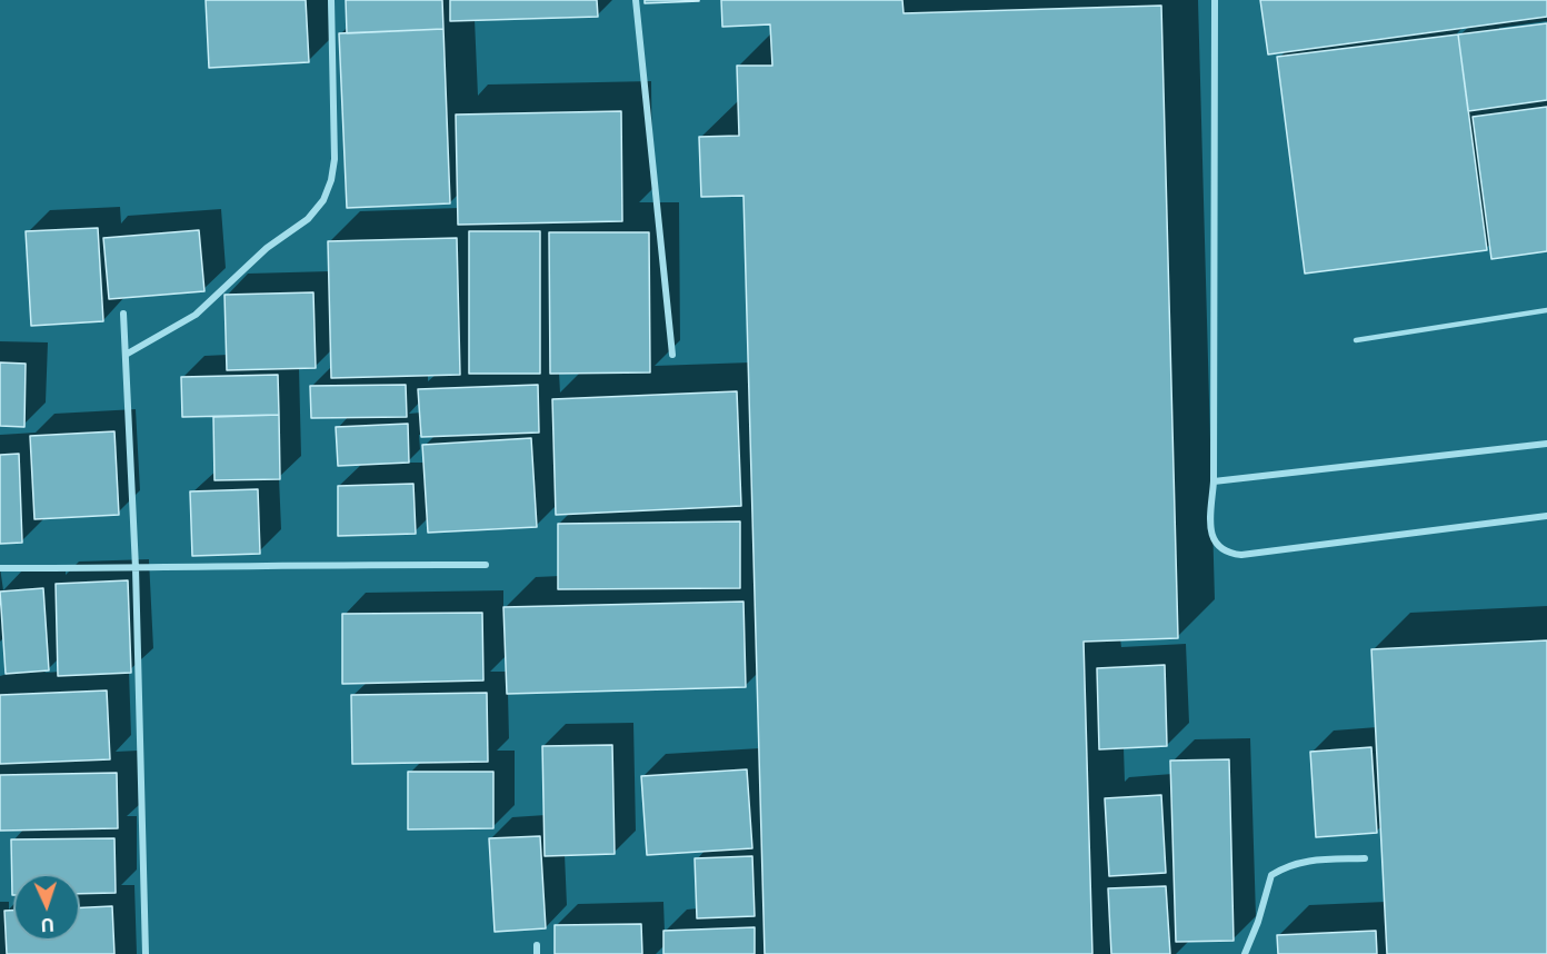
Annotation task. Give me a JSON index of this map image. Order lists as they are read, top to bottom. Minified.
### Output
{"north":"bottom"}
